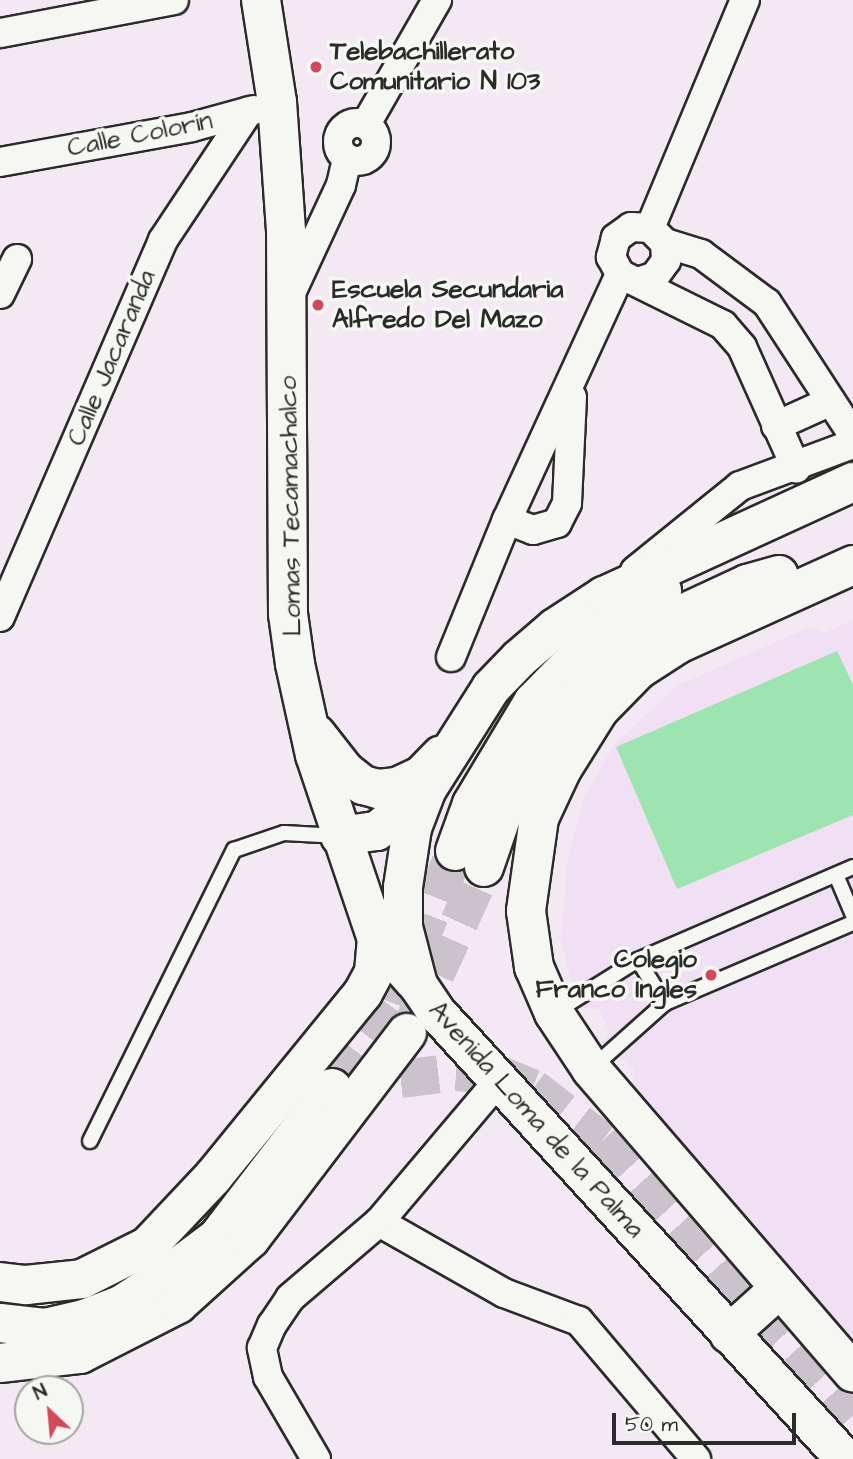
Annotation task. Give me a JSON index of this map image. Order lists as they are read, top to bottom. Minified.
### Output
{"streets":{"main road":["Lomas Tecamachalco","Avenida Loma de la Palma"],"street":["Calle Colorín","Calle Jacaranda"]},"crossings":[["Calle Colorín","Calle Jacaranda"],["Calle Colorín","Lomas Tecamachalco"],["Calle Jacaranda","Lomas Tecamachalco"],["Lomas Tecamachalco","Avenida Loma de la Palma"]],"places":["Telebachillerato Comunitario N 103","Escuela Secundaria Alfredo Del Mazo","Colegio Franco Ingles"],"scale_bar":"50 m","north":"top left"}
